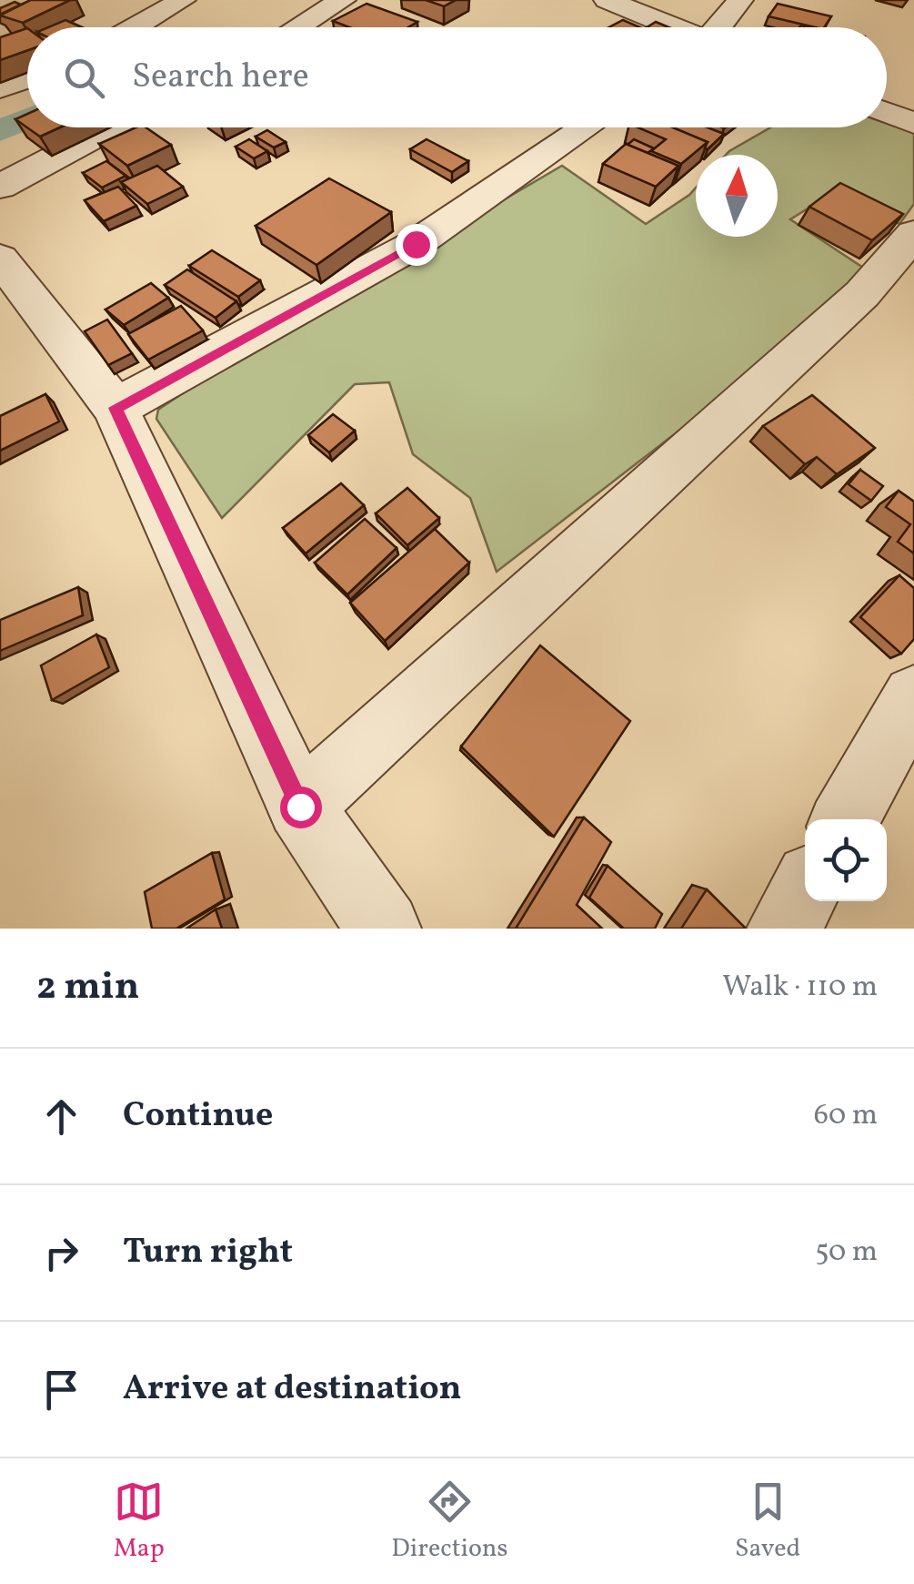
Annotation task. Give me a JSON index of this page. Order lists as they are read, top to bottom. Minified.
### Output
{"north":"top","page":{"search":"Search here","heading":["2 min","Walk · 110 m"],"list":[["Continue","60 m"],["Turn right","50 m"],"Arrive at destination"],"nav":["Map","Directions","Saved"]}}
